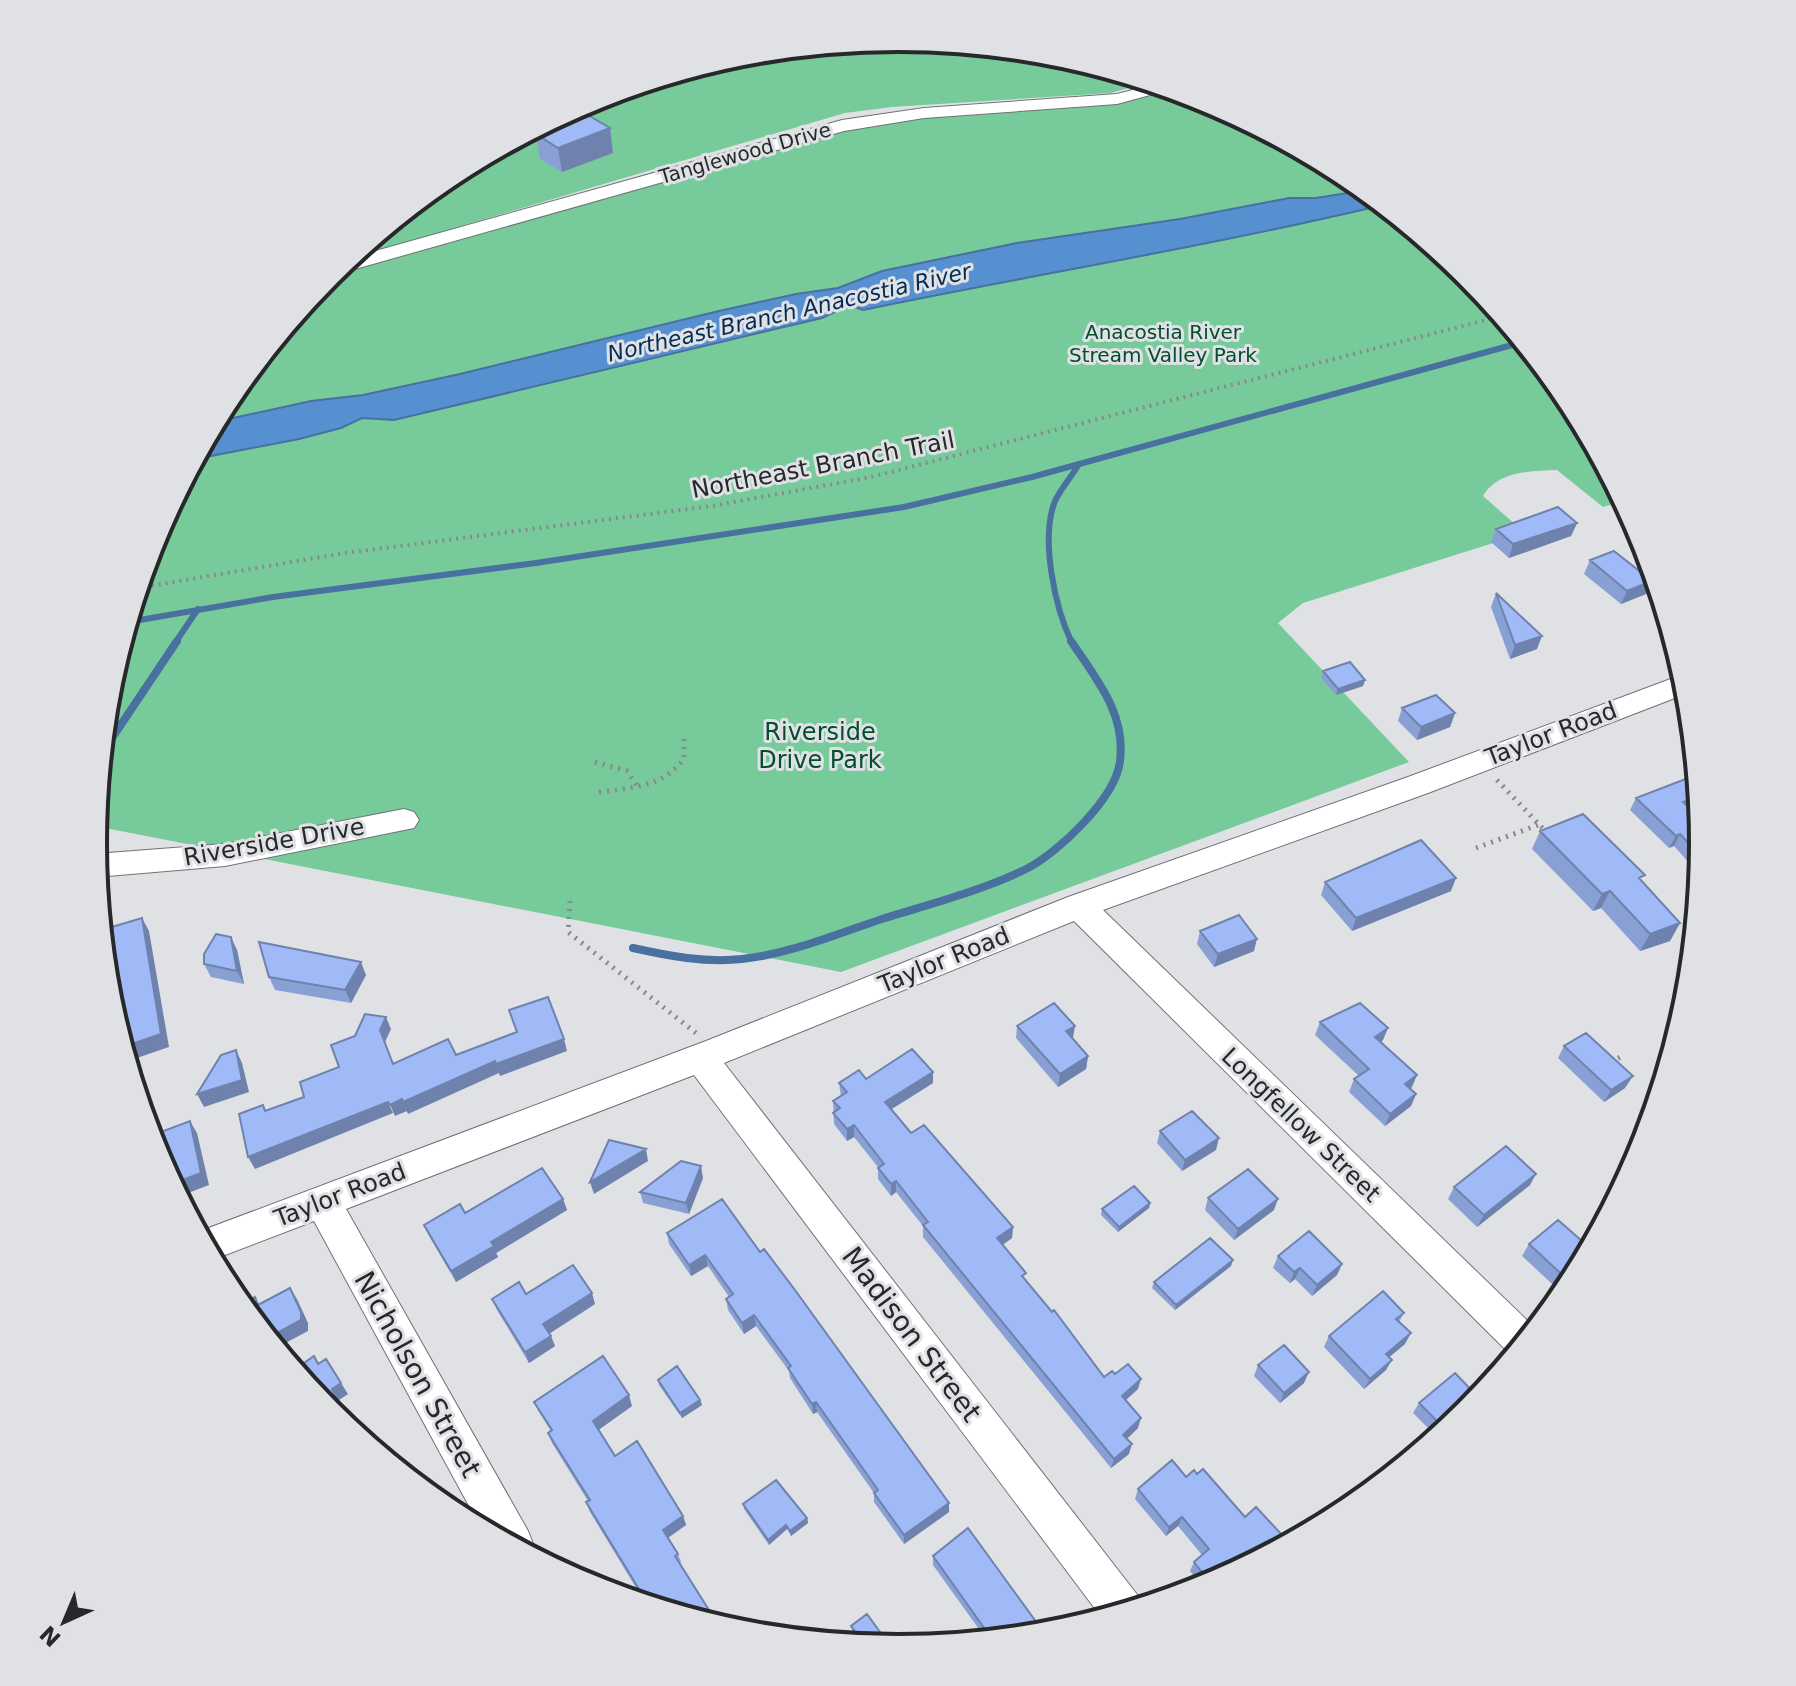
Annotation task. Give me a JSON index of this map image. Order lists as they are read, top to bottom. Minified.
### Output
{"streets":{"street":["Tanglewood Drive","Taylor Road","Riverside Drive","Longfellow Street","Madison Street","Nicholson Street"],"path":["Northeast Branch Trail"]},"crossings":[["Taylor Road","Longfellow Street"],["Taylor Road","Madison Street"],["Taylor Road","Nicholson Street"]],"water":["Northeast Branch Anacostia River"],"parks":["Anacostia River Stream Valley Park","Riverside Drive Park"],"north":"bottom left"}
